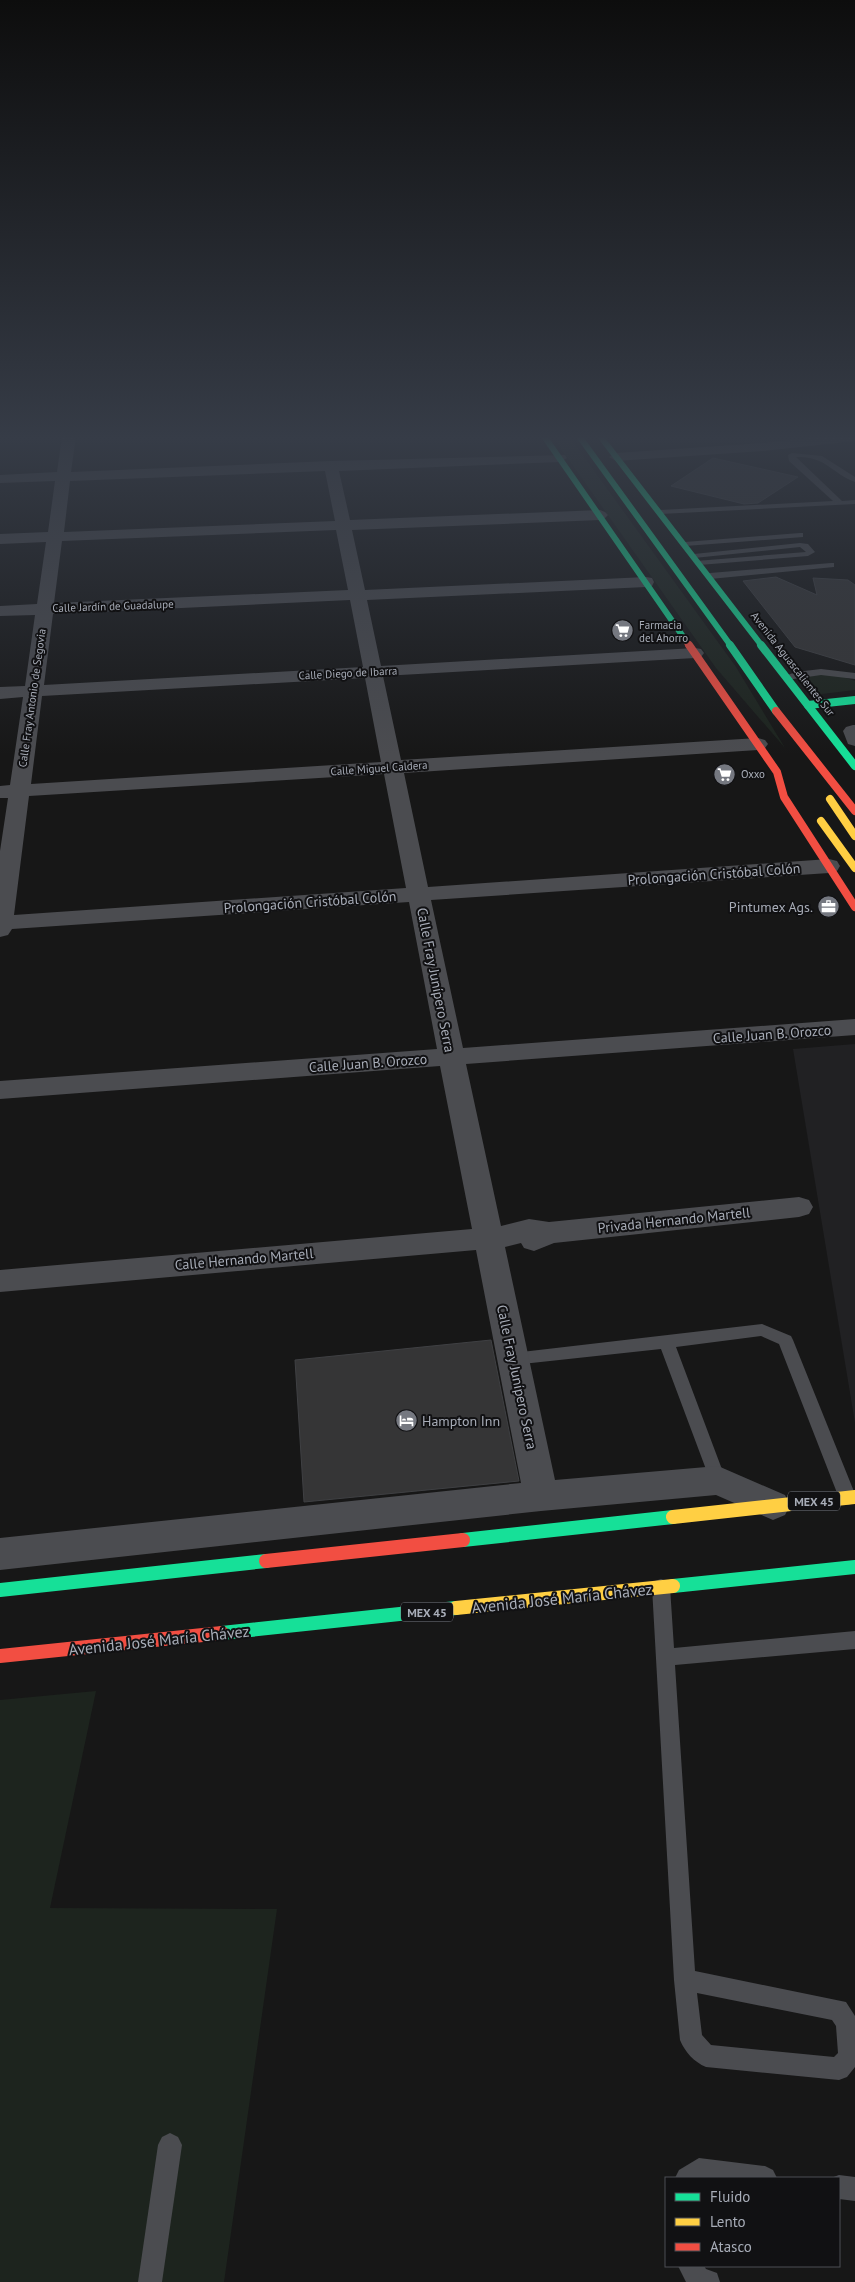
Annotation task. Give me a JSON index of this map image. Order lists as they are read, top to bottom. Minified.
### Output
{"streets":{"main road":["Avenida Aguascalientes Sur","MEX 45","Avenida José María Chávez"],"street":["Calle Jardín de Guadalupe","Calle Diego de Ibarra","Calle Fray Antonio de Segovia","Calle Miguel Caldera","Prolongación Cristóbal Colón","Calle Fray Junípero Serra","Calle Juan B. Orozco","Privada Hernando Martell","Calle Hernando Martell"]},"crossings":[["Calle Jardín de Guadalupe","Calle Fray Antonio de Segovia"],["Calle Jardín de Guadalupe","Calle Fray Junípero Serra"],["Calle Diego de Ibarra","Calle Fray Antonio de Segovia"],["Calle Diego de Ibarra","Calle Fray Junípero Serra"],["Calle Fray Antonio de Segovia","Calle Miguel Caldera"],["Calle Fray Antonio de Segovia","Prolongación Cristóbal Colón"],["Calle Miguel Caldera","Calle Fray Junípero Serra"],["Prolongación Cristóbal Colón","Calle Fray Junípero Serra"],["Calle Fray Junípero Serra","Calle Juan B. Orozco"],["Calle Fray Junípero Serra","Privada Hernando Martell"],["Calle Fray Junípero Serra","Calle Hernando Martell"],["Privada Hernando Martell","Calle Hernando Martell"]],"places":{"supermarket":["Farmacia del Ahorro","Oxxo"],"office":["Pintumex Ags."],"hotel":["Hampton Inn"]},"legend":["Fluido","Lento","Atasco"]}
